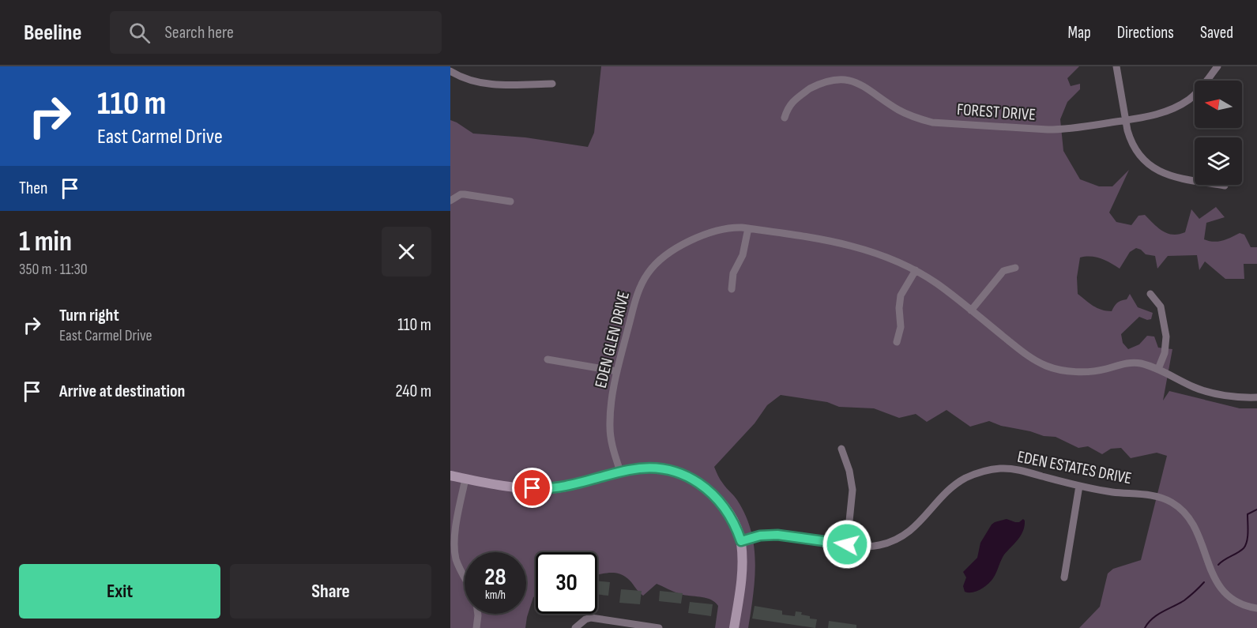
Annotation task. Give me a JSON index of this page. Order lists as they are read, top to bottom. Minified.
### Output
{"streets":{"street":["FOREST DRIVE","EDEN GLEN DRIVE","EDEN ESTATES DRIVE"]},"north":"left","page":{"header":"Beeline","search":"Search here","nav":["Map","Directions","Saved"],"turn":["110 m","East Carmel Drive"],"then":"Then","heading":["1 min","350 m · 11:30"],"list":[{"name":"Turn right","note":"East Carmel Drive","value":"110 m"},{"name":"Arrive at destination","value":"240 m"}],"speed":"28 km/h","limit":"30","buttons":["Exit","Share"]}}
